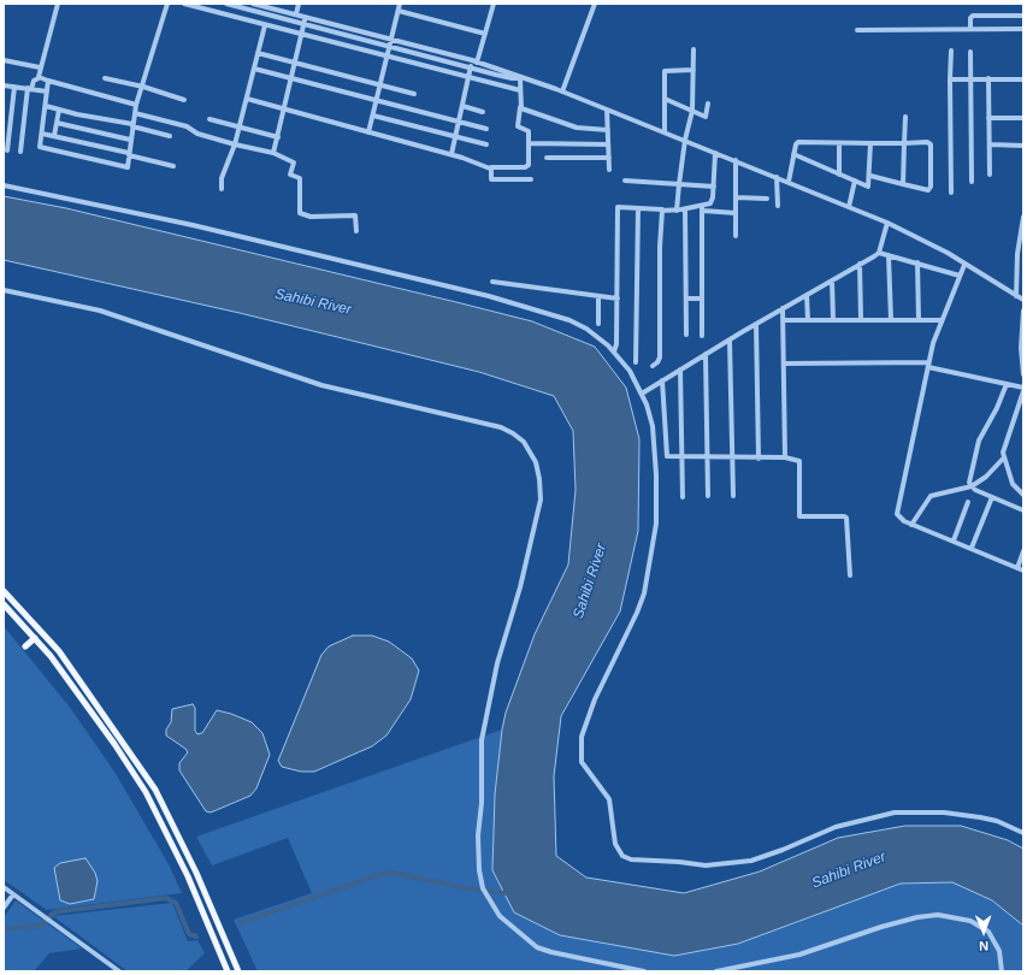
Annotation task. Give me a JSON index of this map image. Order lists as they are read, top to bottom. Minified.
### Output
{"water":["Sahibi River"],"north":"bottom"}
